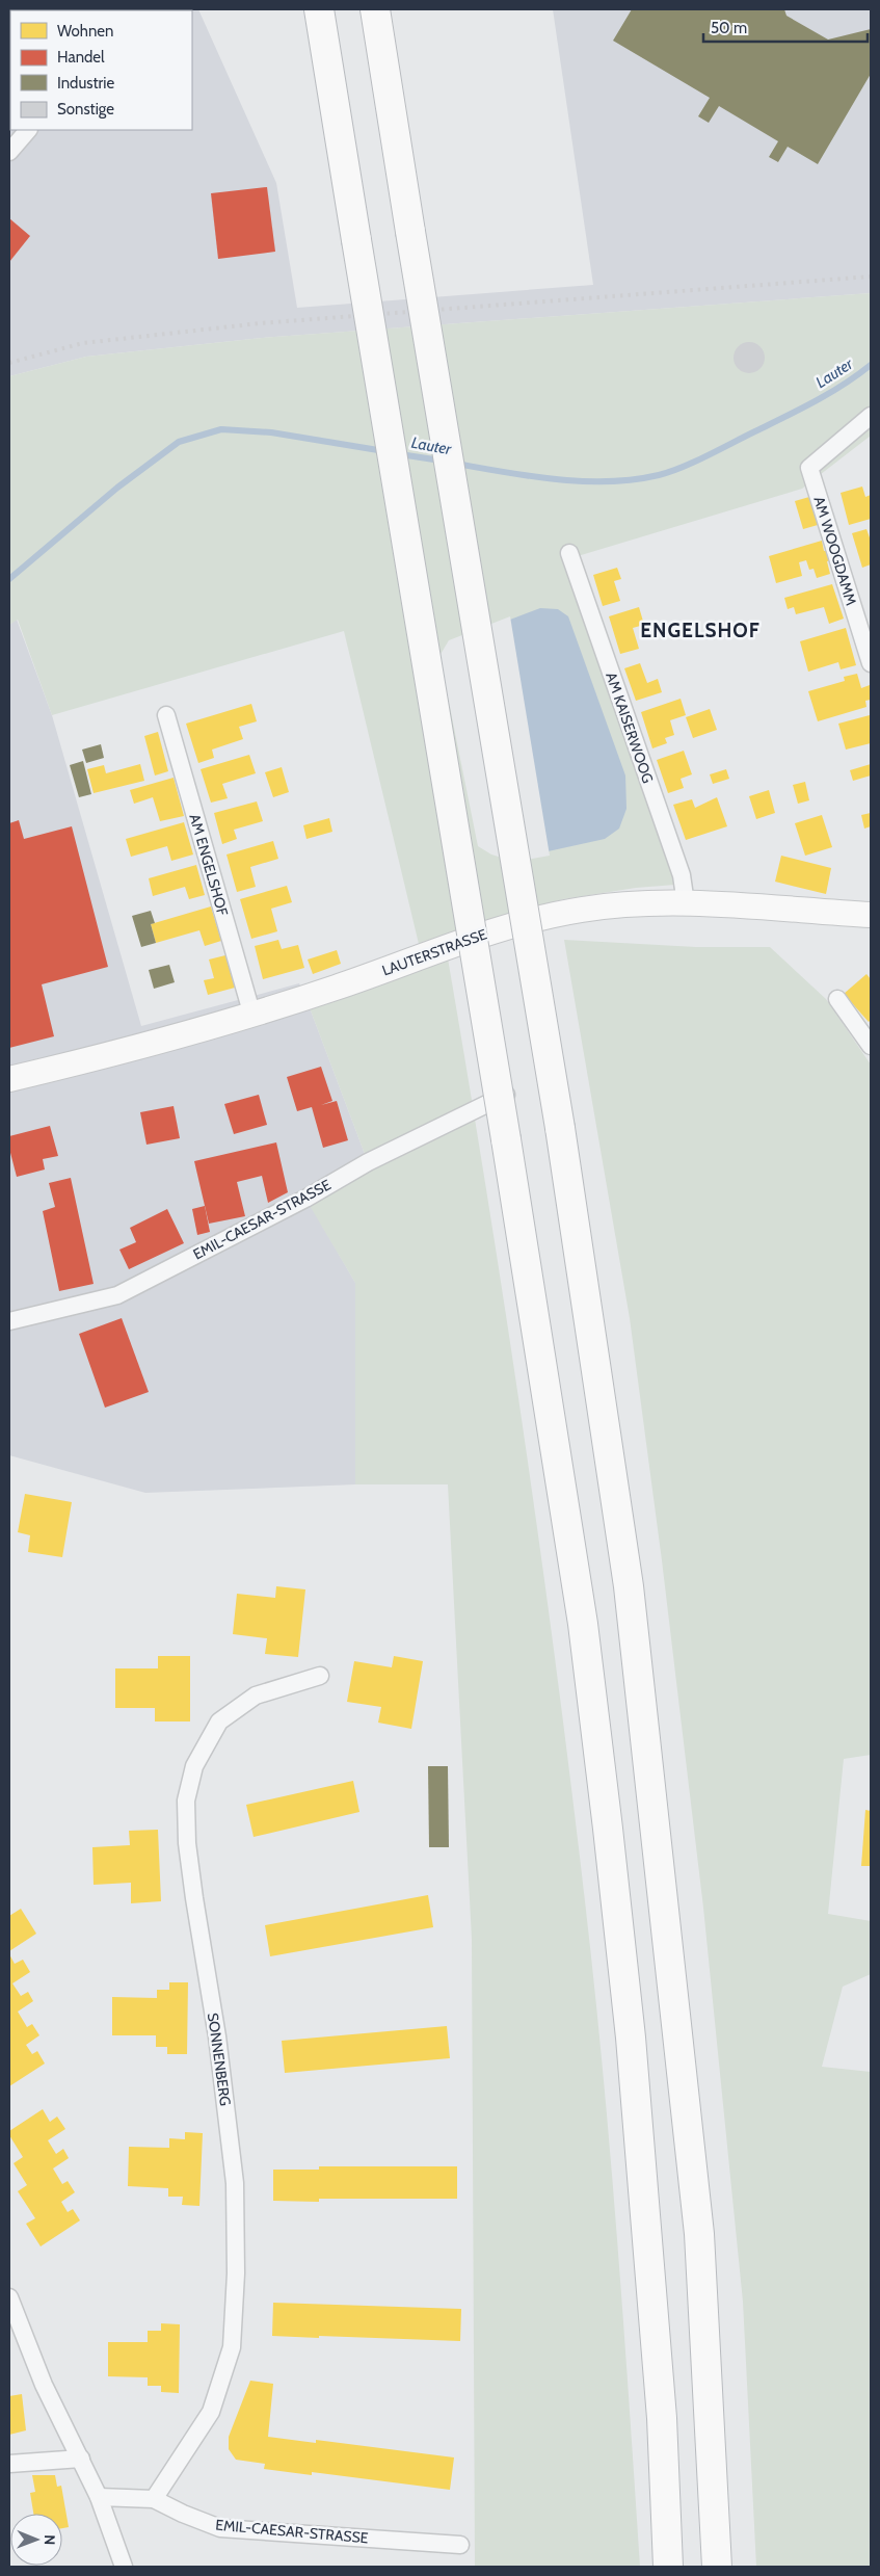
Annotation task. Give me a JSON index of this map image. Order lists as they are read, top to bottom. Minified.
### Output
{"streets":{"main road":["LAUTERSTRASSE"],"street":["AM WOOGDAMM","AM KAISERWOOG","AM ENGELSHOF","EMIL-CAESAR-STRASSE","SONNENBERG"]},"crossings":[["AM KAISERWOOG","LAUTERSTRASSE"],["AM ENGELSHOF","LAUTERSTRASSE"],["EMIL-CAESAR-STRASSE","SONNENBERG"]],"districts":["ENGELSHOF"],"water":["Lauter"],"legend":["Wohnen","Handel","Industrie","Sonstige"],"scale_bar":"50 m","north":"right"}
